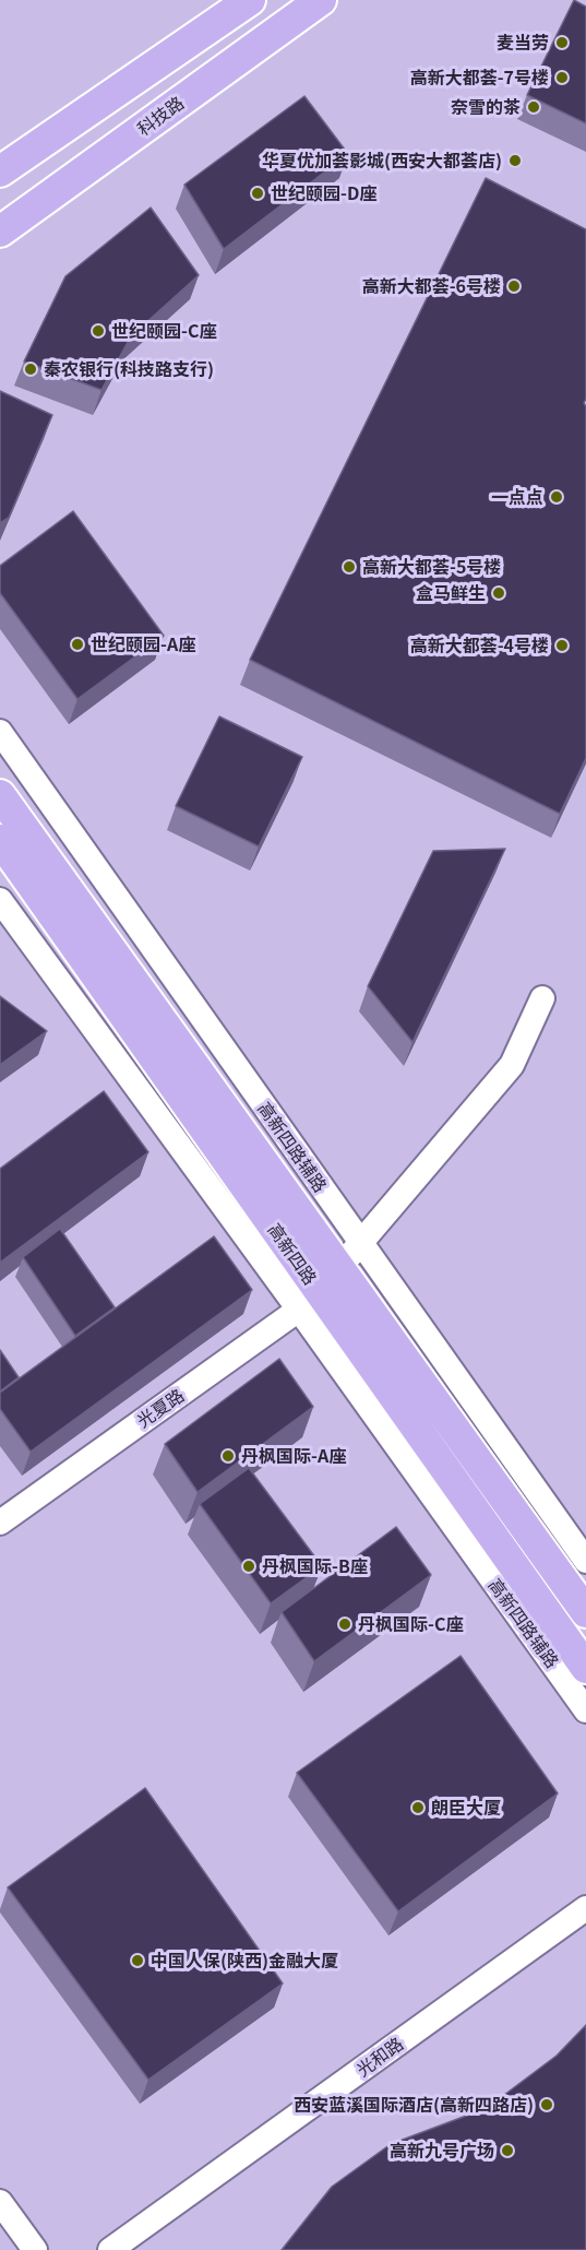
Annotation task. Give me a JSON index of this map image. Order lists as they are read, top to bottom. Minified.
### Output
{"streets":{"main road":["科技路","高新四路"],"street":["高新四路辅路","光夏路","光和路"]},"crossings":[["高新四路辅路","高新四路"],["高新四路辅路","光夏路"],["高新四路","光夏路"]],"places":["麦当劳","高新大都荟-7号楼","奈雪的茶","华夏优加荟影城(西安大都荟店)","世纪颐园-D座","高新大都荟-6号楼","世纪颐园-C座","秦农银行(科技路支行)","一点点","高新大都荟-5号楼","盒马鲜生","世纪颐园-A座","高新大都荟-4号楼","丹枫国际-A座","丹枫国际-B座","丹枫国际-C座","朗臣大厦","中国人保(陕西)金融大厦","西安蓝溪国际酒店(高新四路店)","高新九号广场"]}
